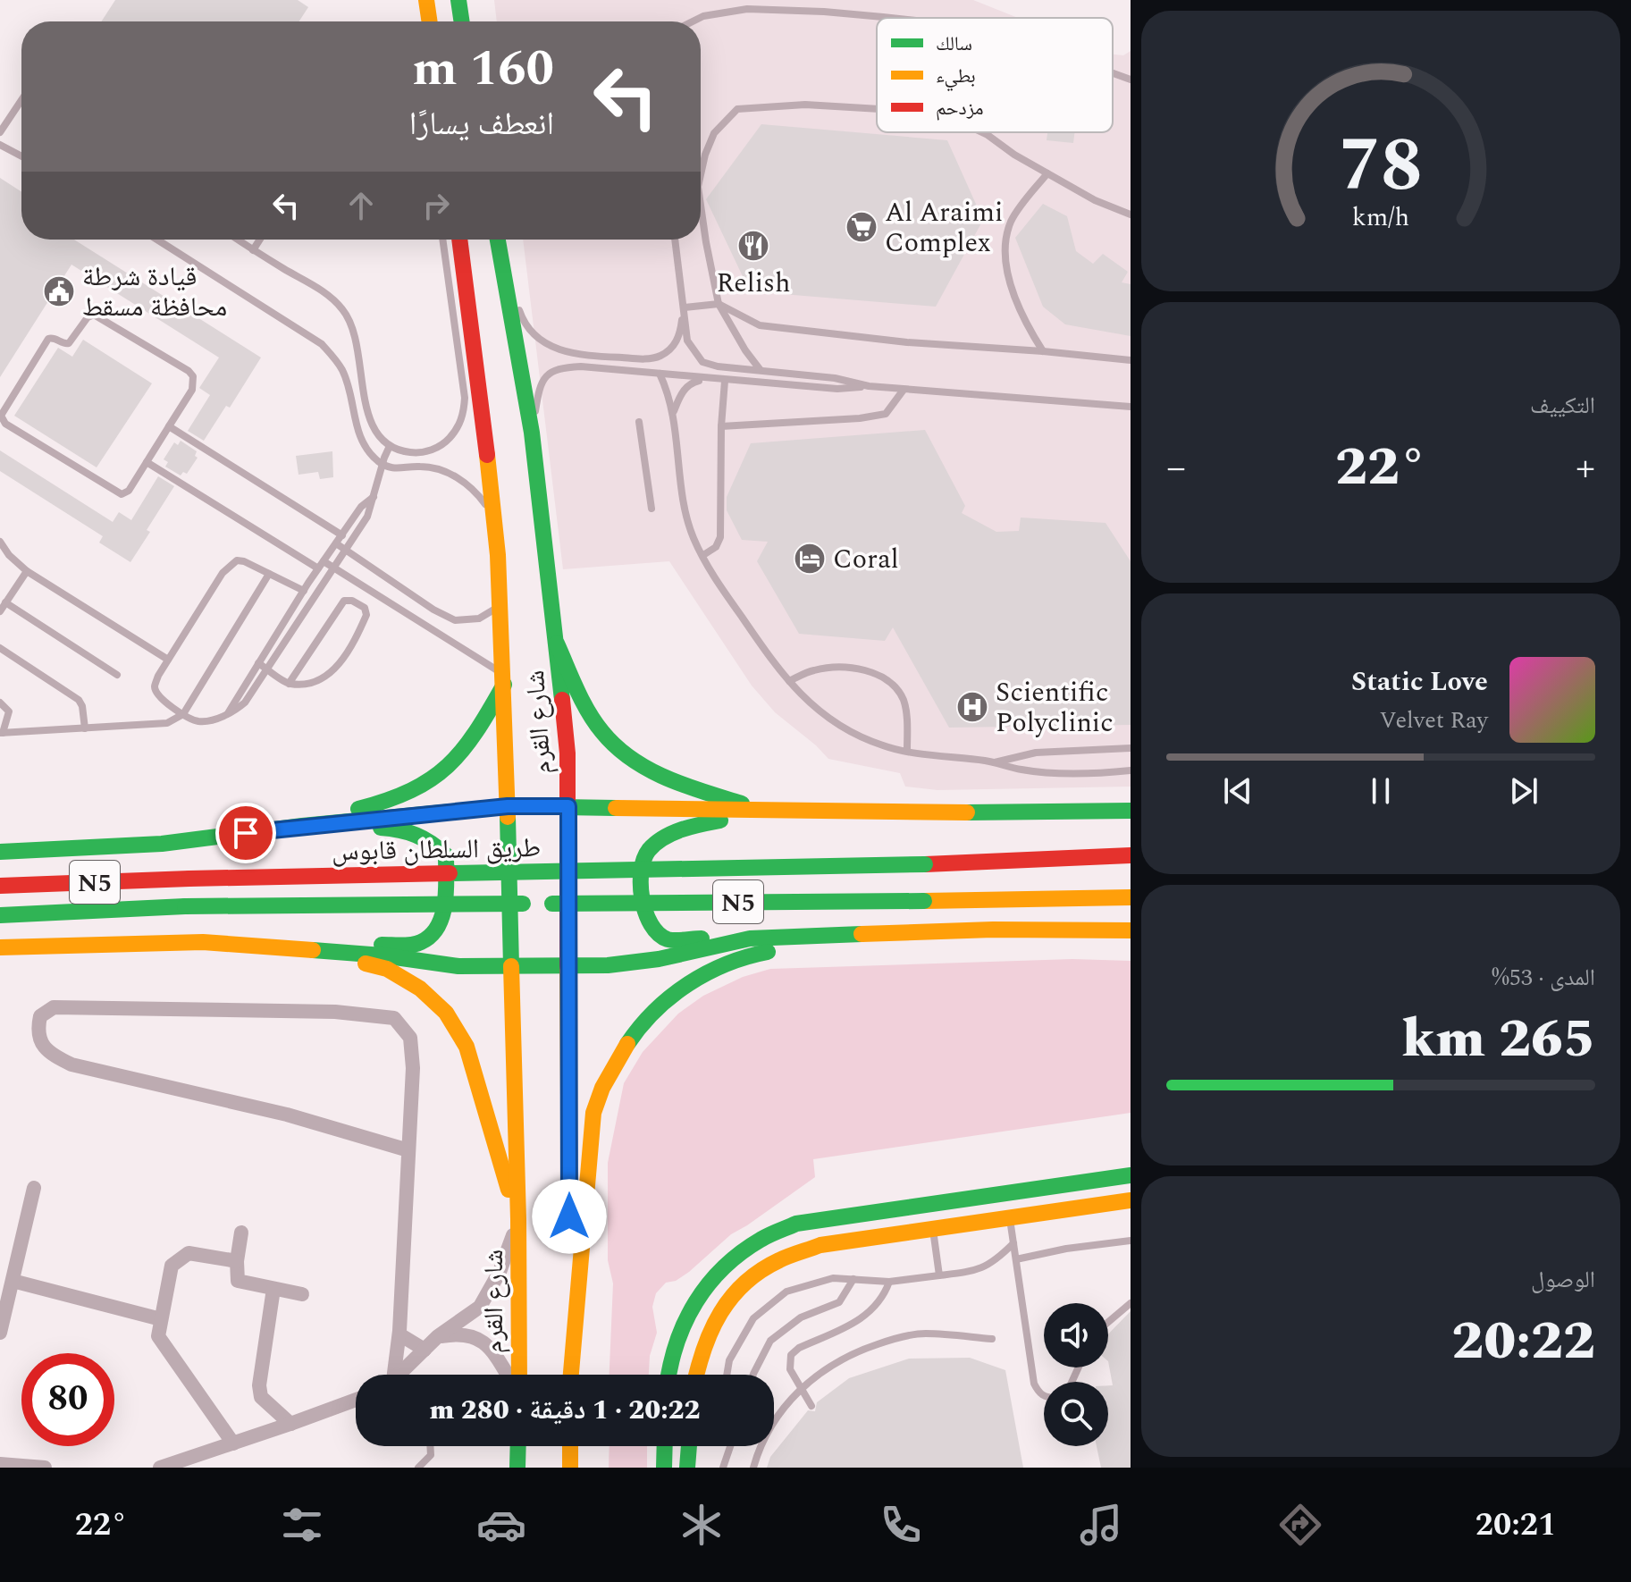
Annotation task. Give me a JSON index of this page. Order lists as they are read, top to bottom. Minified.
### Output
{"streets":{"main road":["شارع القرم","طريق السلطان قابوس","N5"]},"places":{"supermarket":["Al Araimi Complex"],"restaurant":["Relish"],"public building":["قيادة شرطة محافظة مسقط"],"hotel":["Coral"],"hospital":["Scientific Polyclinic"]},"legend":["سالك","بطيء","مزدحم"],"page":{"turn":["160 m","انعطف يسارًا"],"tile":["التكييف",["المدى · 53%","265 km"],["الوصول","20:22"]],"heat":["−","22°","+"],"song":["Static Love","Velvet Ray"],"limit":"80","trip":"20:22 · 1 دقيقة · 280 m","tabs":["20:21","22°"],"gauge":["78","km/h"]}}
